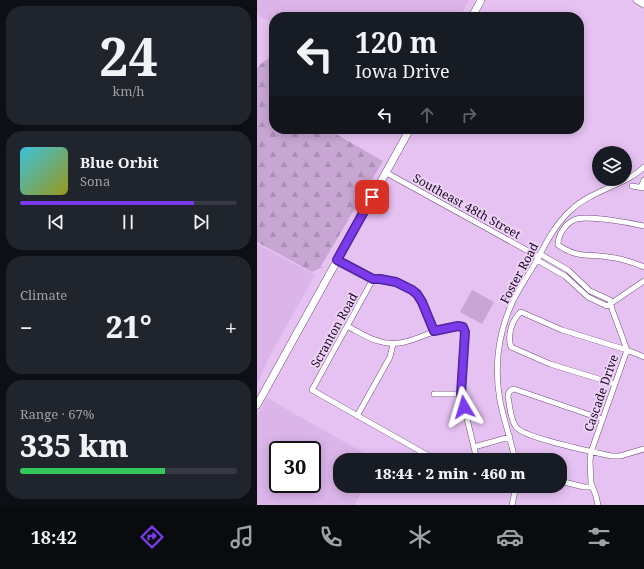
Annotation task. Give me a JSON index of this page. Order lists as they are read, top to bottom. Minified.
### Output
{"streets":{"street":["Southeast 48th Street","Foster Road","Scranton Road","Cascade Drive"]},"crossings":[["Southeast 48th Street","Foster Road"],["Southeast 48th Street","Cascade Drive"]],"page":{"tile":[["24","km/h"],"Climate",["Range · 67%","335 km"]],"turn":["120 m","Iowa Drive"],"song":["Blue Orbit","Sona"],"heat":["−","21°","+"],"limit":"30","trip":"18:44 · 2 min · 460 m","tabs":"18:42"}}
